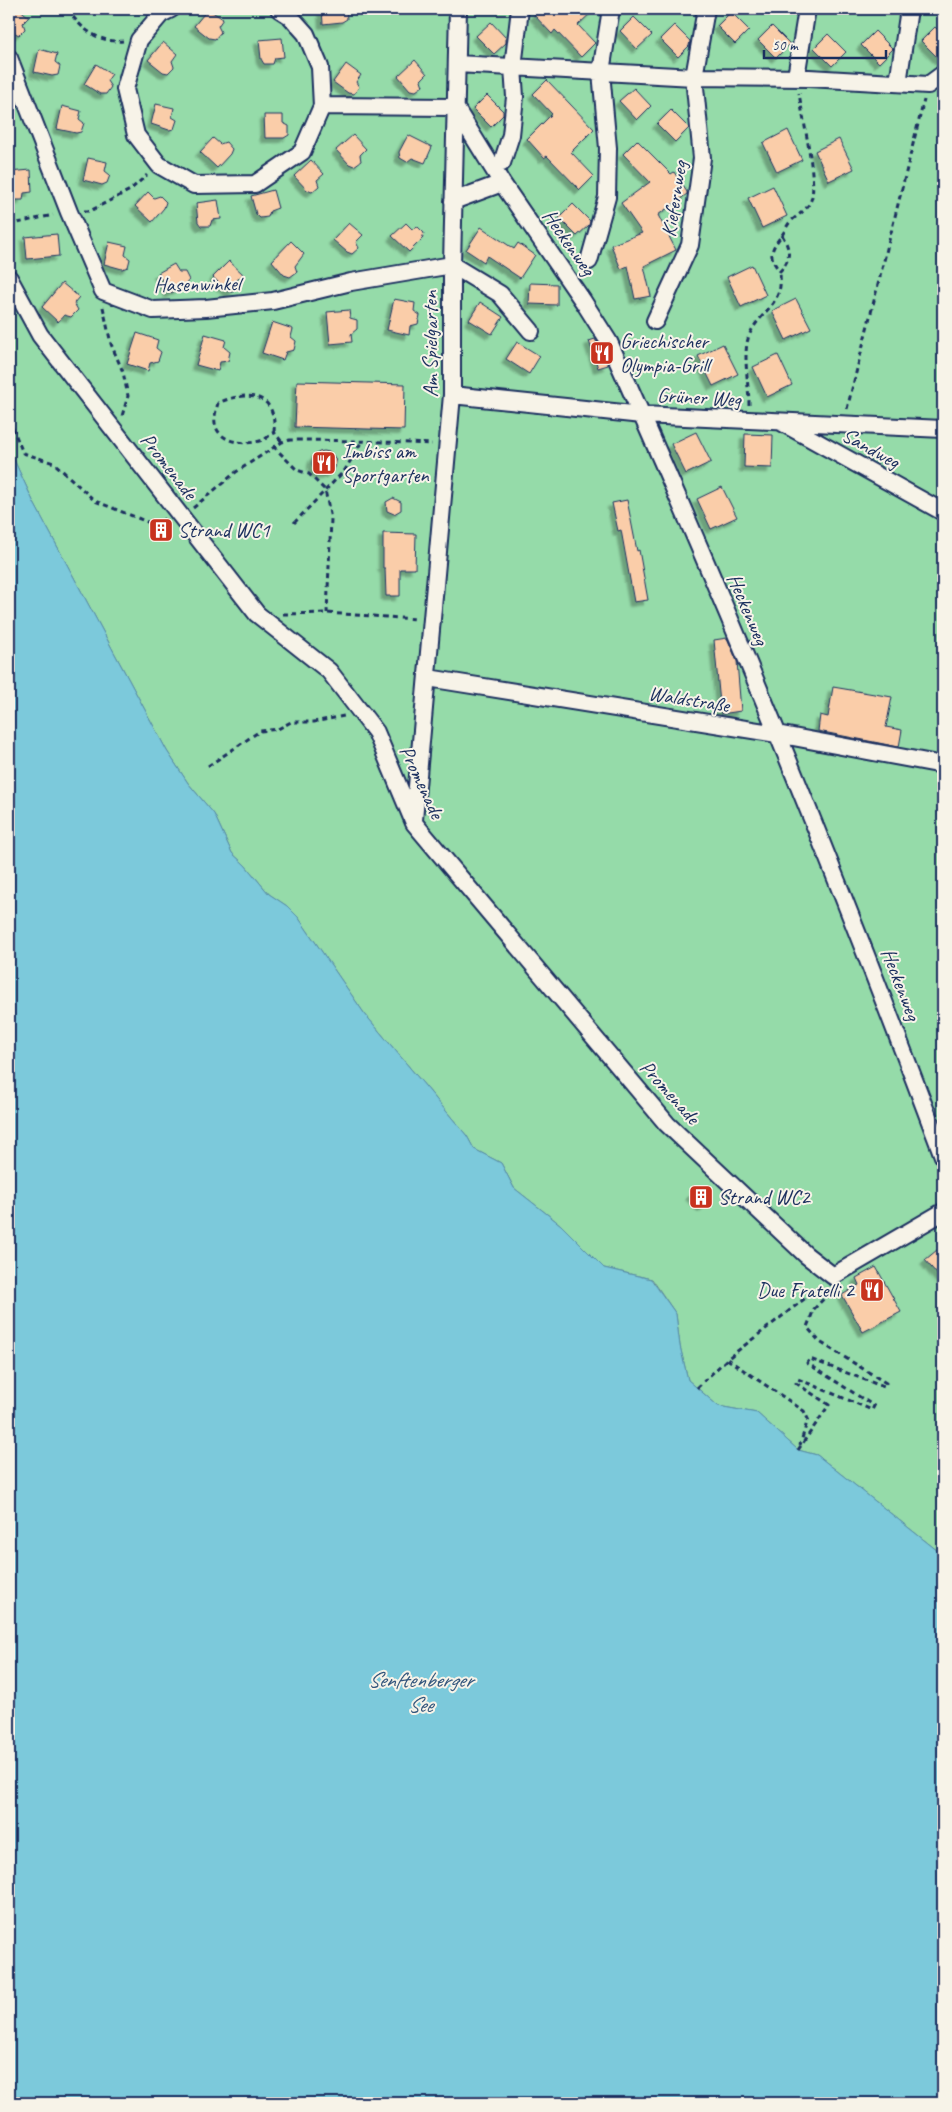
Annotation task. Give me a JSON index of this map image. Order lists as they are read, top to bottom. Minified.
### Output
{"streets":{"street":["Kiefernweg","Heckenweg","Hasenwinkel","Am Spielgarten","Grüner Weg","Sandweg","Promenade","Waldstraße"]},"crossings":[["Heckenweg","Am Spielgarten"],["Heckenweg","Grüner Weg"],["Heckenweg","Waldstraße"],["Hasenwinkel","Am Spielgarten"],["Am Spielgarten","Grüner Weg"],["Am Spielgarten","Promenade"],["Am Spielgarten","Waldstraße"],["Grüner Weg","Sandweg"]],"water":["Senftenberger See"],"places":{"restaurant":["Griechischer Olympia-Grill","Imbiss am Sportgarten","Due Fratelli 2"],"building":["Strand WC1","Strand WC2"]},"scale_bar":"50 m"}
